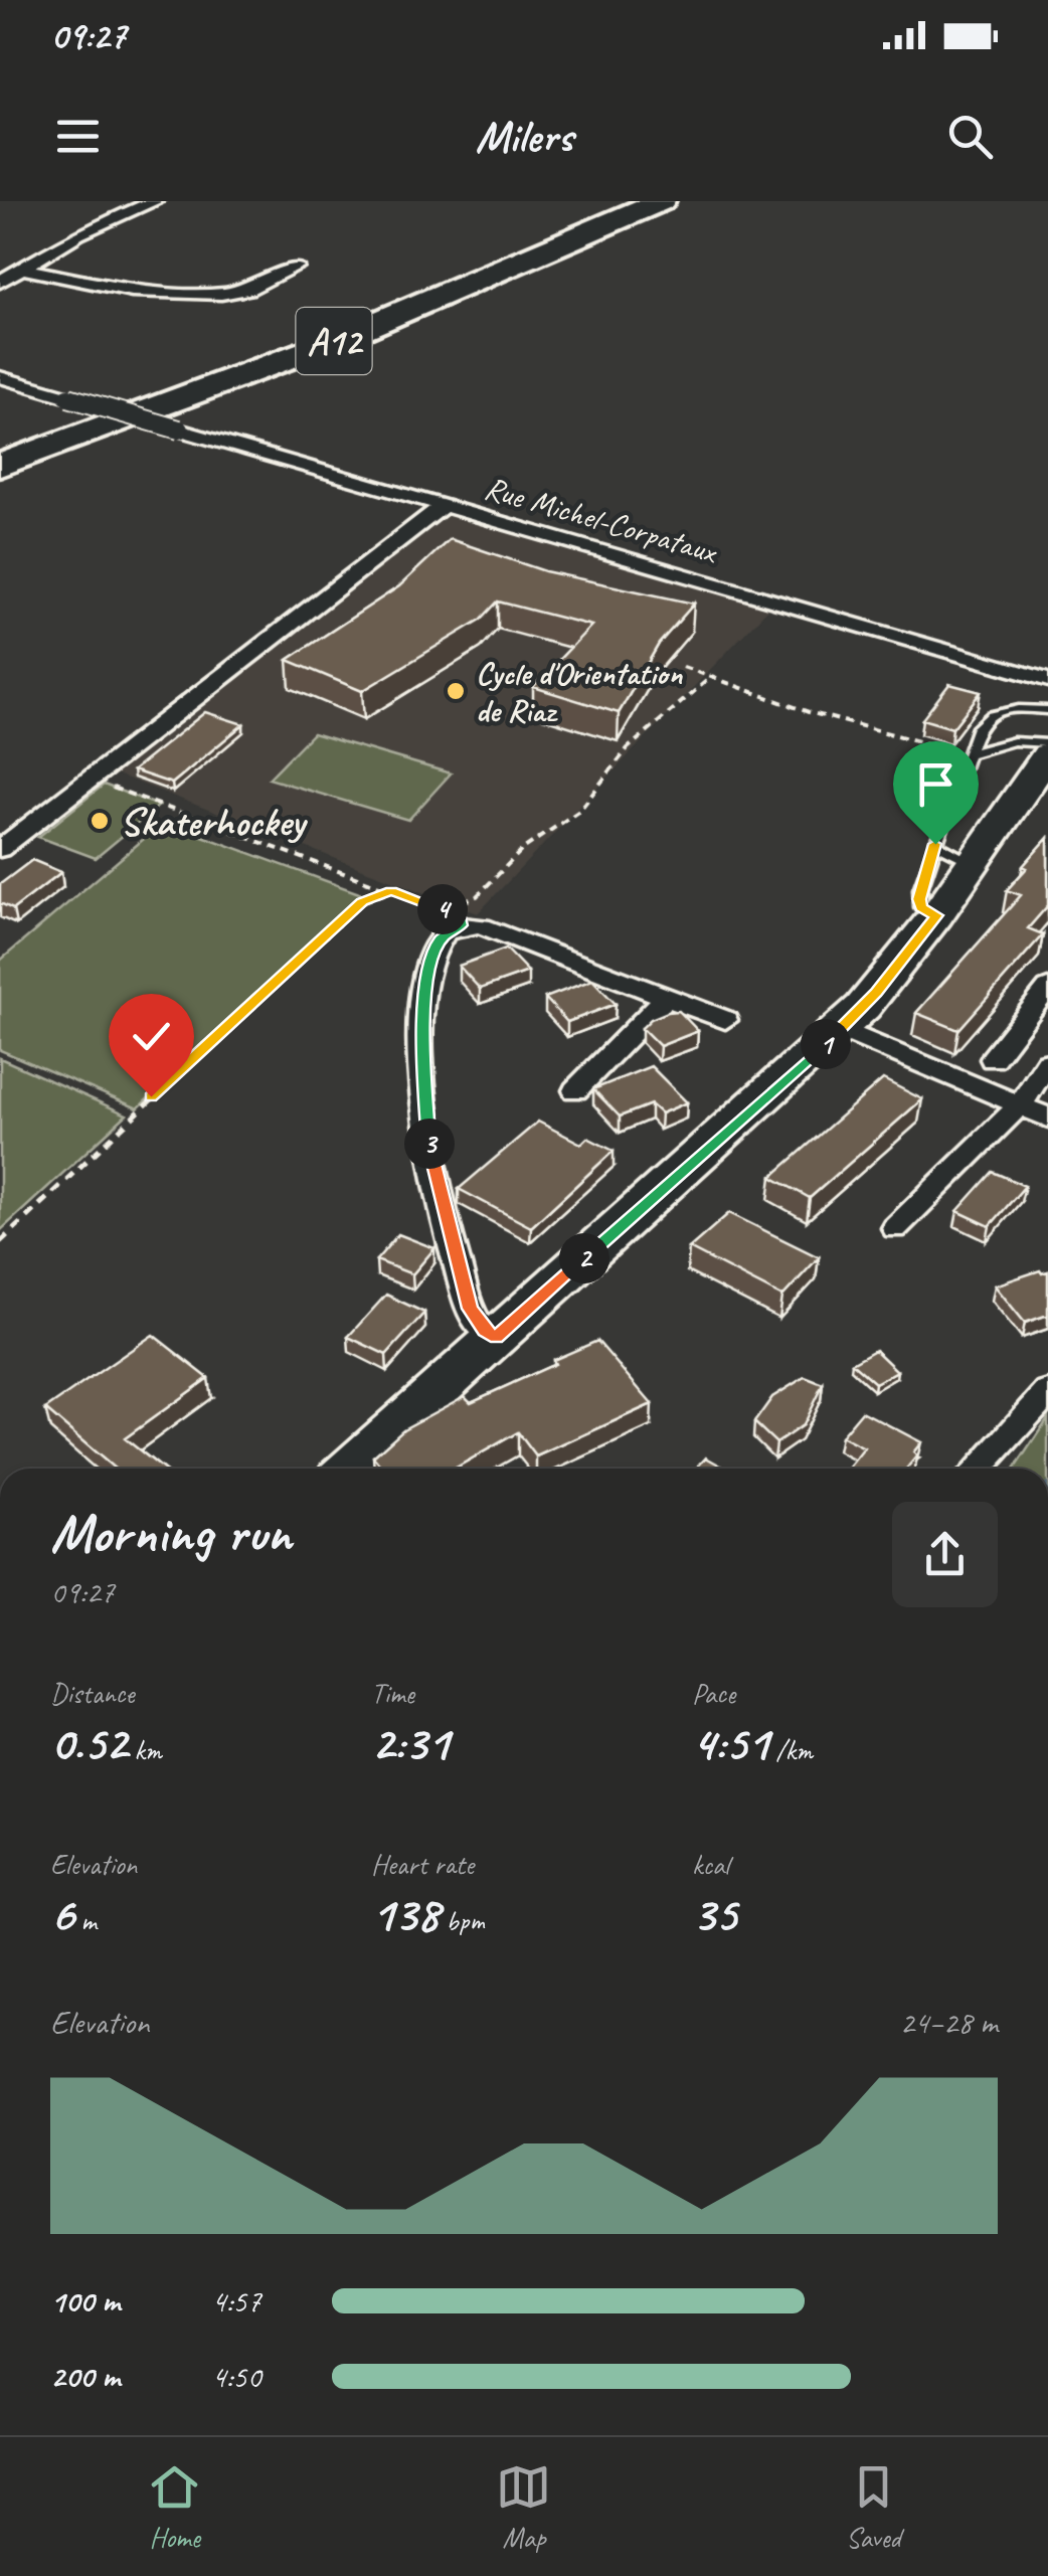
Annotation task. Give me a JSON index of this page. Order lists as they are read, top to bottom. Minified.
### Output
{"streets":{"highway":["A12"],"street":["Rue Michel-Corpataux"]},"places":["Cycle d'Orientation de Riaz","Skaterhockey"],"page":{"status":"09:27","header":"Milers","pins":["4","1","3","2"],"heading":["Morning run","09:27"],"stats":[["Distance","0.52 km"],["Time","2:31"],["Pace","4:51 /km"],["Elevation","6 m"],["Heart rate","138 bpm"],["kcal","35"]],"chart":["Elevation","24–28 m"],"list":[{"name":"100 m","note":"4:57"},{"name":"200 m","note":"4:50"}],"tabs":["Home","Map","Saved"]}}
